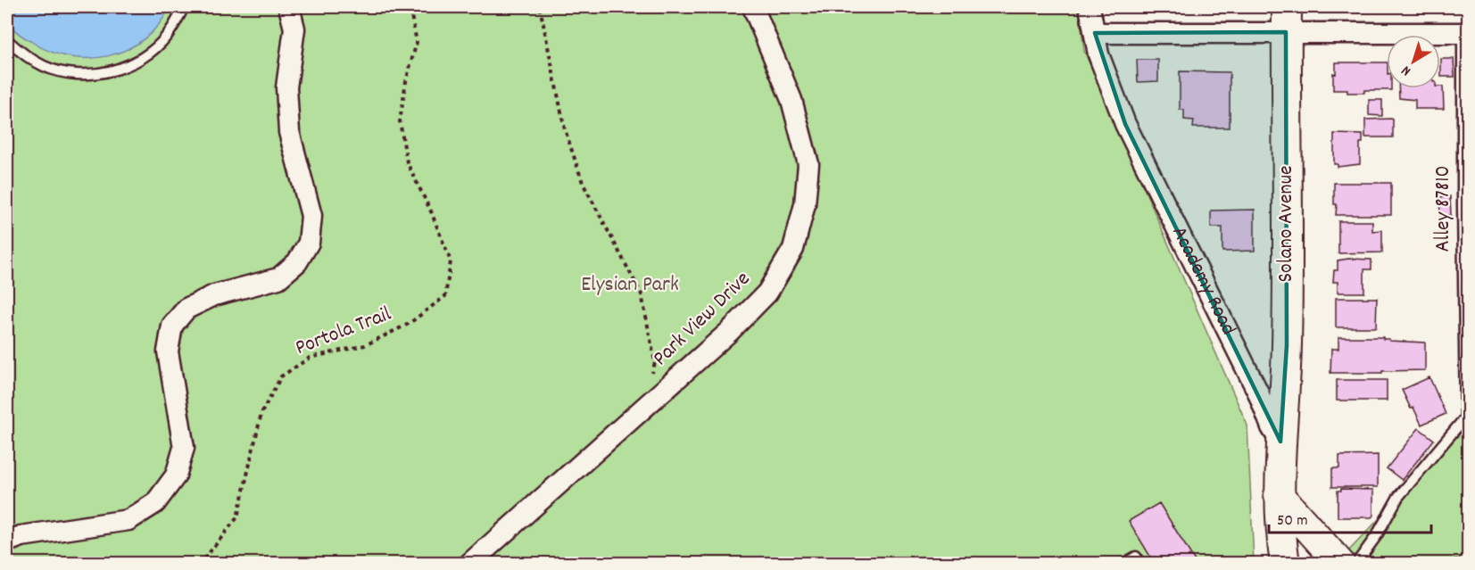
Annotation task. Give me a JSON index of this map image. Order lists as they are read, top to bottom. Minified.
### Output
{"streets":{"main road":["Solano Avenue","Academy Road"],"street":["Park View Drive"],"lane":["Alley 87810"],"path":["Portola Trail"]},"crossings":[["Solano Avenue","Academy Road"]],"parks":["Elysian Park"],"scale_bar":"50 m","north":"bottom left"}
